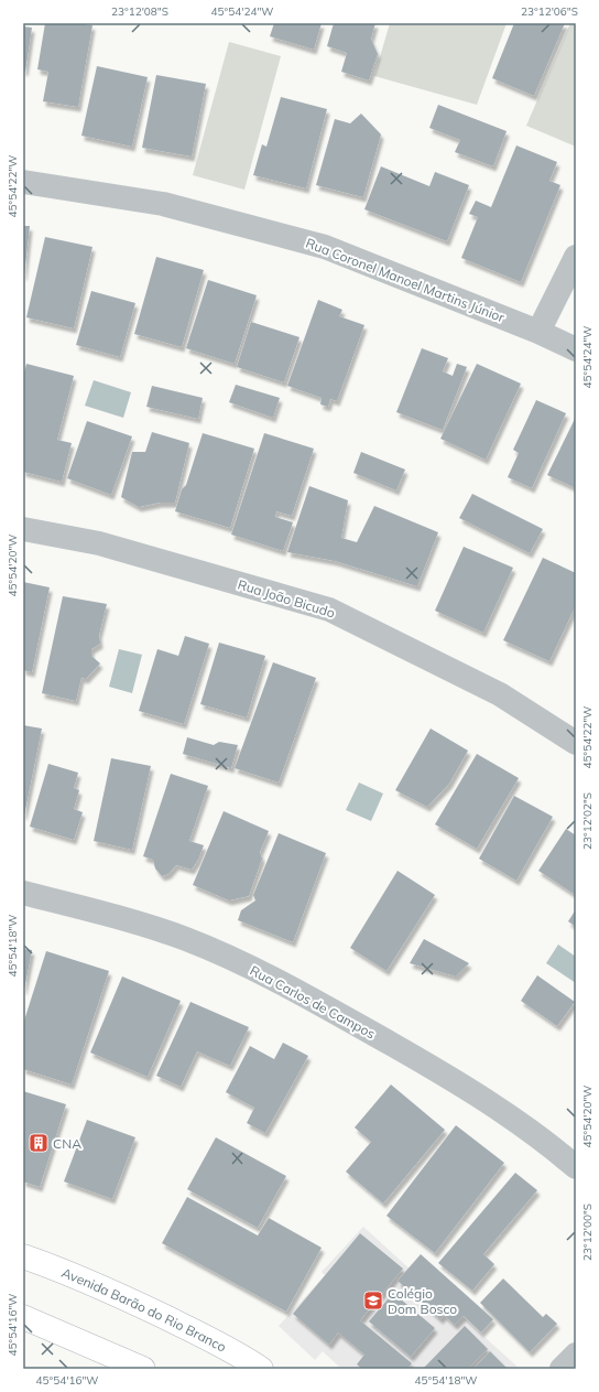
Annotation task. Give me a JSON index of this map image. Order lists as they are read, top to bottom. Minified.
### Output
{"streets":{"main road":["Avenida Barão do Rio Branco"],"street":["Rua Coronel Manoel Martins Júnior","Rua João Bicudo","Rua Carlos de Campos"]},"places":{"building":["CNA"],"school or university":["Colégio Dom Bosco"]},"coordinates":["23°12'08\"S","45°54'24\"W","23°12'06\"S","45°54'22\"W","45°54'20\"W","23°12'02\"S","45°54'18\"W","23°12'00\"S","45°54'16\"W"]}
